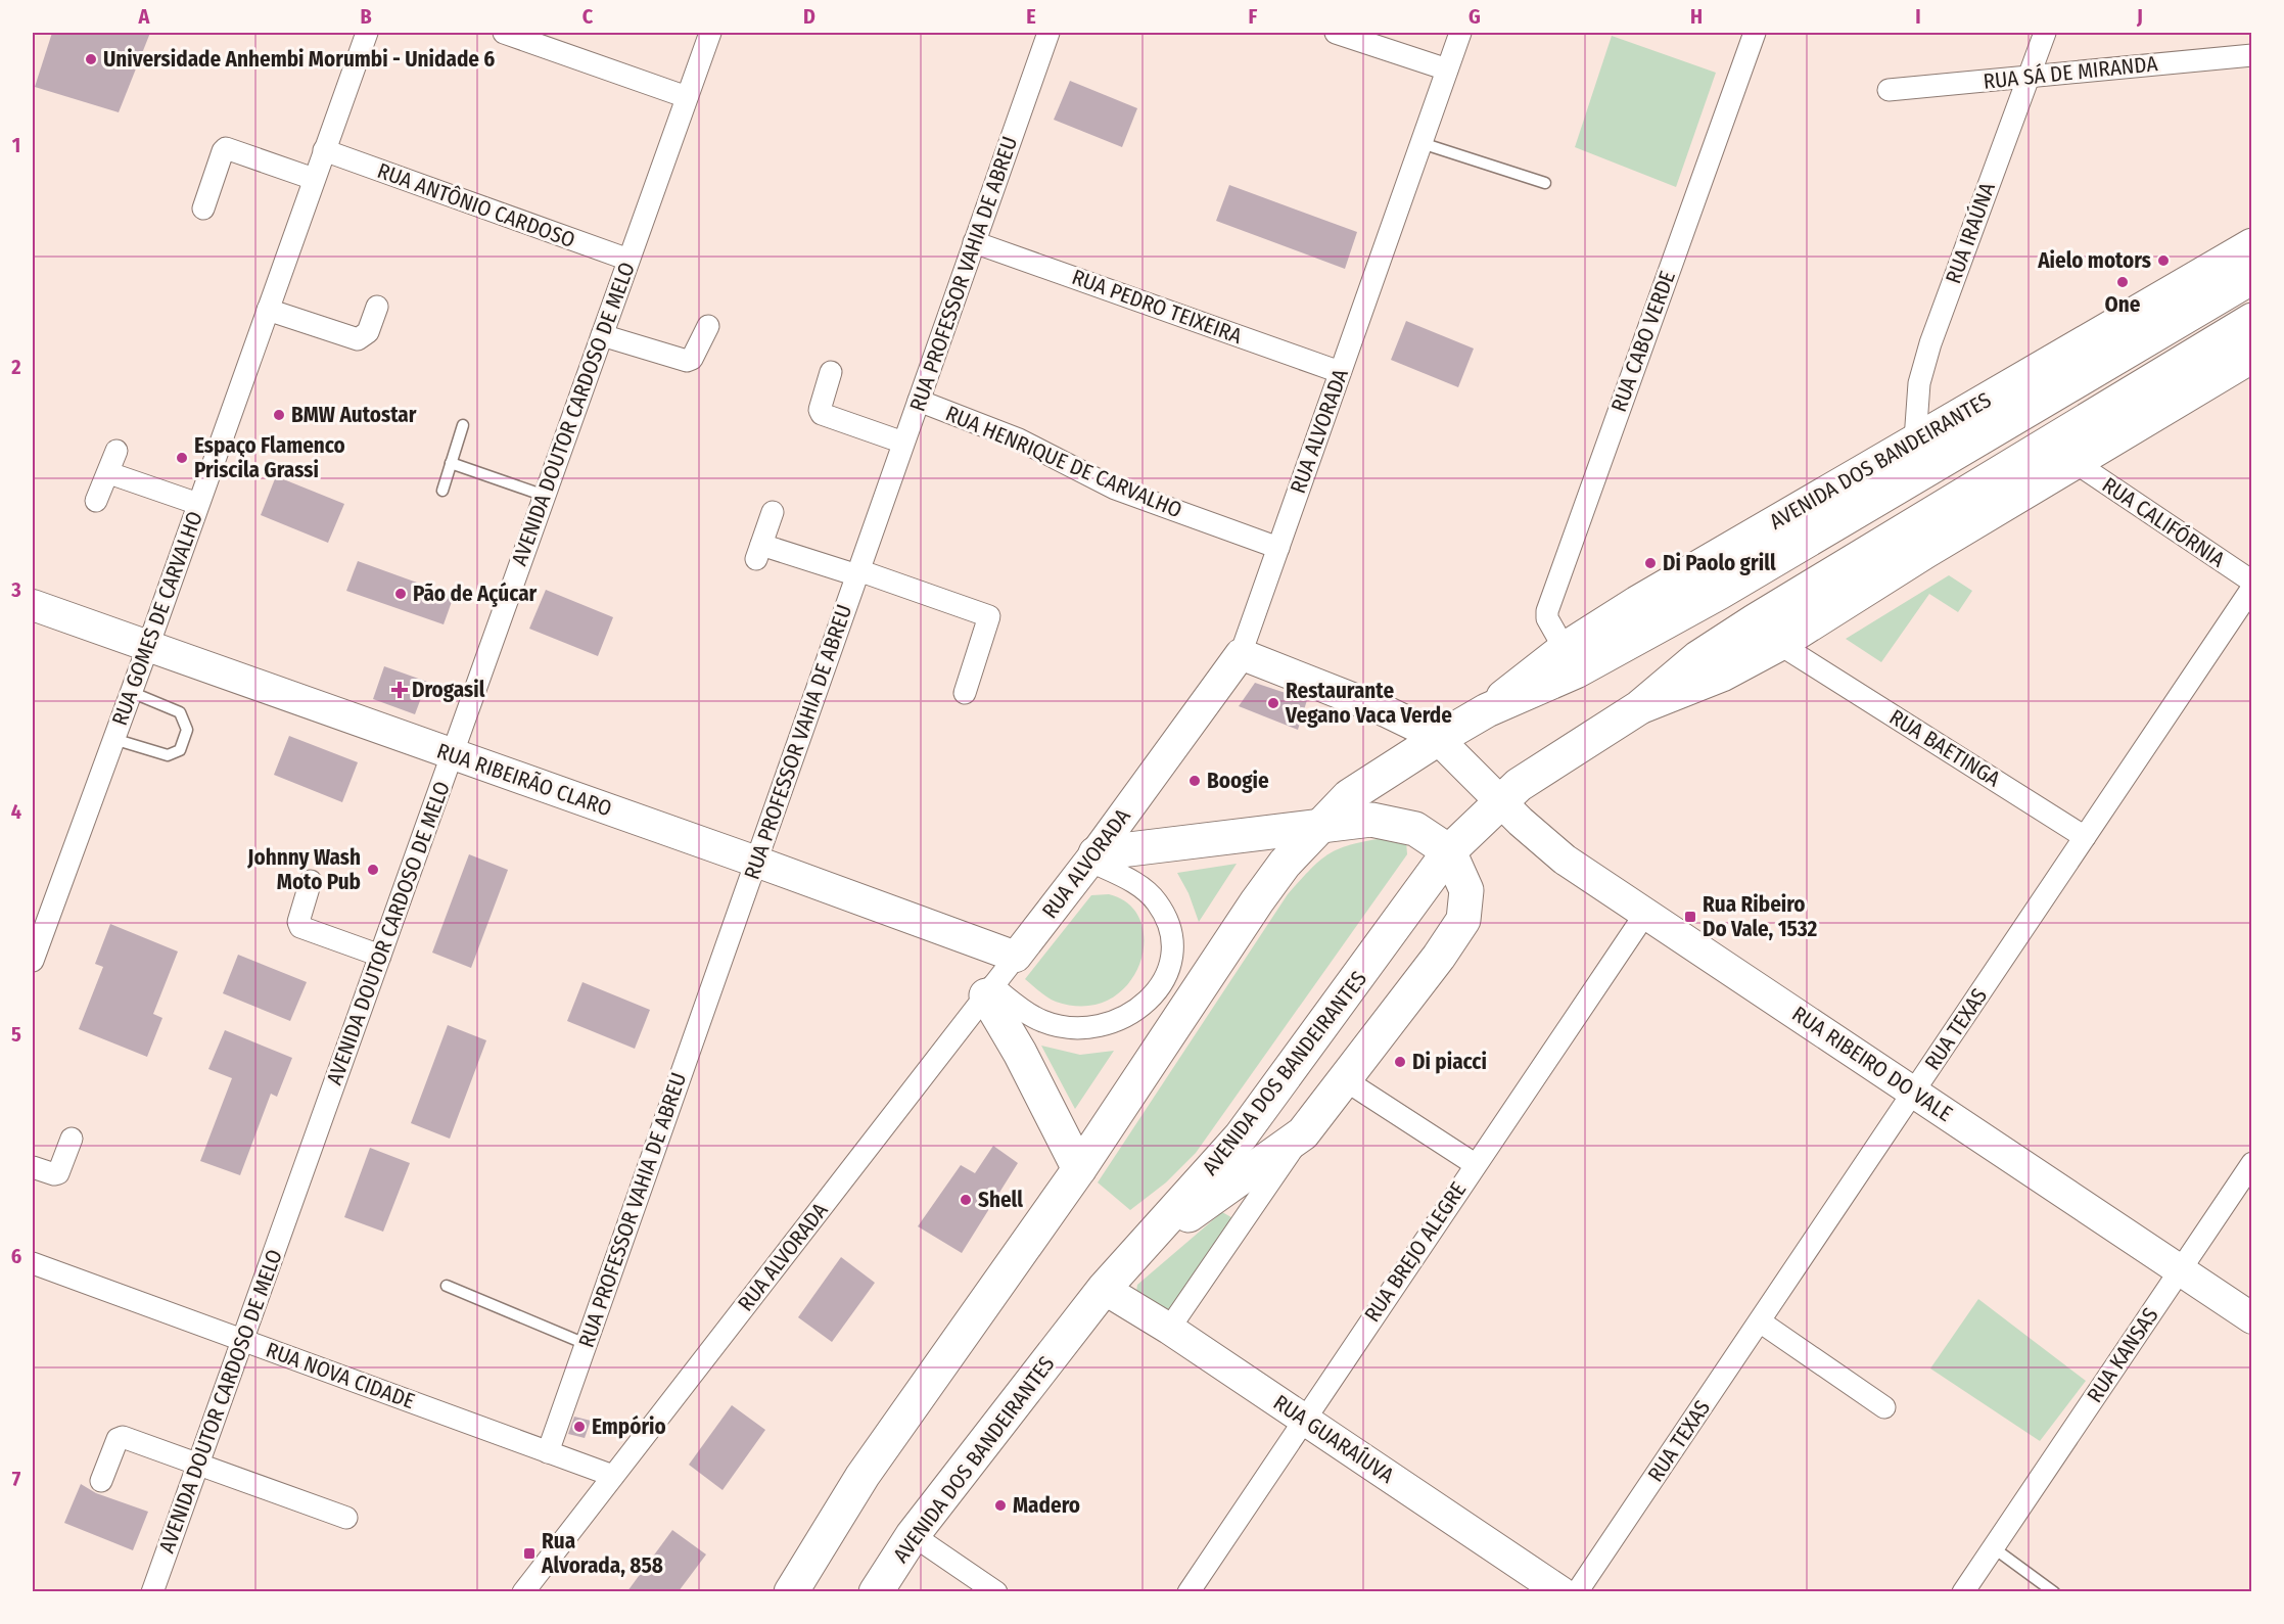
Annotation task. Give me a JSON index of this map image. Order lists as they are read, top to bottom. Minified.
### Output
{"streets":{"main road":["AVENIDA DOS BANDEIRANTES"],"street":["RUA SÁ DE MIRANDA","RUA ANTÔNIO CARDOSO","RUA IRAÚNA","RUA PROFESSOR VAHIA DE ABREU","RUA PEDRO TEIXEIRA","RUA CABO VERDE","AVENIDA DOUTOR CARDOSO DE MELO","RUA ALVORADA","RUA HENRIQUE DE CARVALHO","RUA CALIFÓRNIA","RUA GOMES DE CARVALHO","RUA BAETINGA","RUA RIBEIRÃO CLARO","RUA TEXAS","RUA RIBEIRO DO VALE","RUA BREJO ALEGRE","RUA KANSAS","RUA NOVA CIDADE","RUA GUARAÍUVA"]},"crossings":[["RUA SÁ DE MIRANDA","RUA IRAÚNA"],["RUA ANTÔNIO CARDOSO","AVENIDA DOUTOR CARDOSO DE MELO"],["RUA ANTÔNIO CARDOSO","RUA GOMES DE CARVALHO"],["RUA IRAÚNA","AVENIDA DOS BANDEIRANTES"],["RUA PROFESSOR VAHIA DE ABREU","RUA PEDRO TEIXEIRA"],["RUA PROFESSOR VAHIA DE ABREU","RUA HENRIQUE DE CARVALHO"],["RUA PROFESSOR VAHIA DE ABREU","RUA RIBEIRÃO CLARO"],["RUA PROFESSOR VAHIA DE ABREU","RUA NOVA CIDADE"],["RUA PEDRO TEIXEIRA","RUA ALVORADA"],["RUA CABO VERDE","AVENIDA DOS BANDEIRANTES"],["AVENIDA DOUTOR CARDOSO DE MELO","RUA RIBEIRÃO CLARO"],["AVENIDA DOUTOR CARDOSO DE MELO","RUA NOVA CIDADE"],["RUA ALVORADA","RUA HENRIQUE DE CARVALHO"],["RUA ALVORADA","RUA RIBEIRÃO CLARO"],["RUA ALVORADA","RUA NOVA CIDADE"],["AVENIDA DOS BANDEIRANTES","RUA CALIFÓRNIA"],["AVENIDA DOS BANDEIRANTES","RUA BAETINGA"],["AVENIDA DOS BANDEIRANTES","RUA RIBEIRO DO VALE"],["AVENIDA DOS BANDEIRANTES","RUA GUARAÍUVA"],["RUA GOMES DE CARVALHO","RUA RIBEIRÃO CLARO"],["RUA BAETINGA","RUA TEXAS"],["RUA TEXAS","RUA RIBEIRO DO VALE"],["RUA RIBEIRO DO VALE","RUA BREJO ALEGRE"],["RUA RIBEIRO DO VALE","RUA KANSAS"],["RUA BREJO ALEGRE","RUA GUARAÍUVA"]],"places":{"other":["Universidade Anhembi Morumbi - Unidade 6","Aielo motors","One","BMW Autostar","Espaço Flamenco Priscila Grassi","Di Paolo grill","Pão de Açúcar","Restaurante Vegano Vaca Verde","Boogie","Johnny Wash Moto Pub","Di piacci","Shell","Empório","Madero"],"health":["Drogasil"],"transit":["Rua Ribeiro Do Vale, 1532","Rua Alvorada, 858"]},"grid":{"columns":["A","B","C","D","E","F","G","H","I","J"],"rows":["1","2","3","4","5","6","7"]}}
